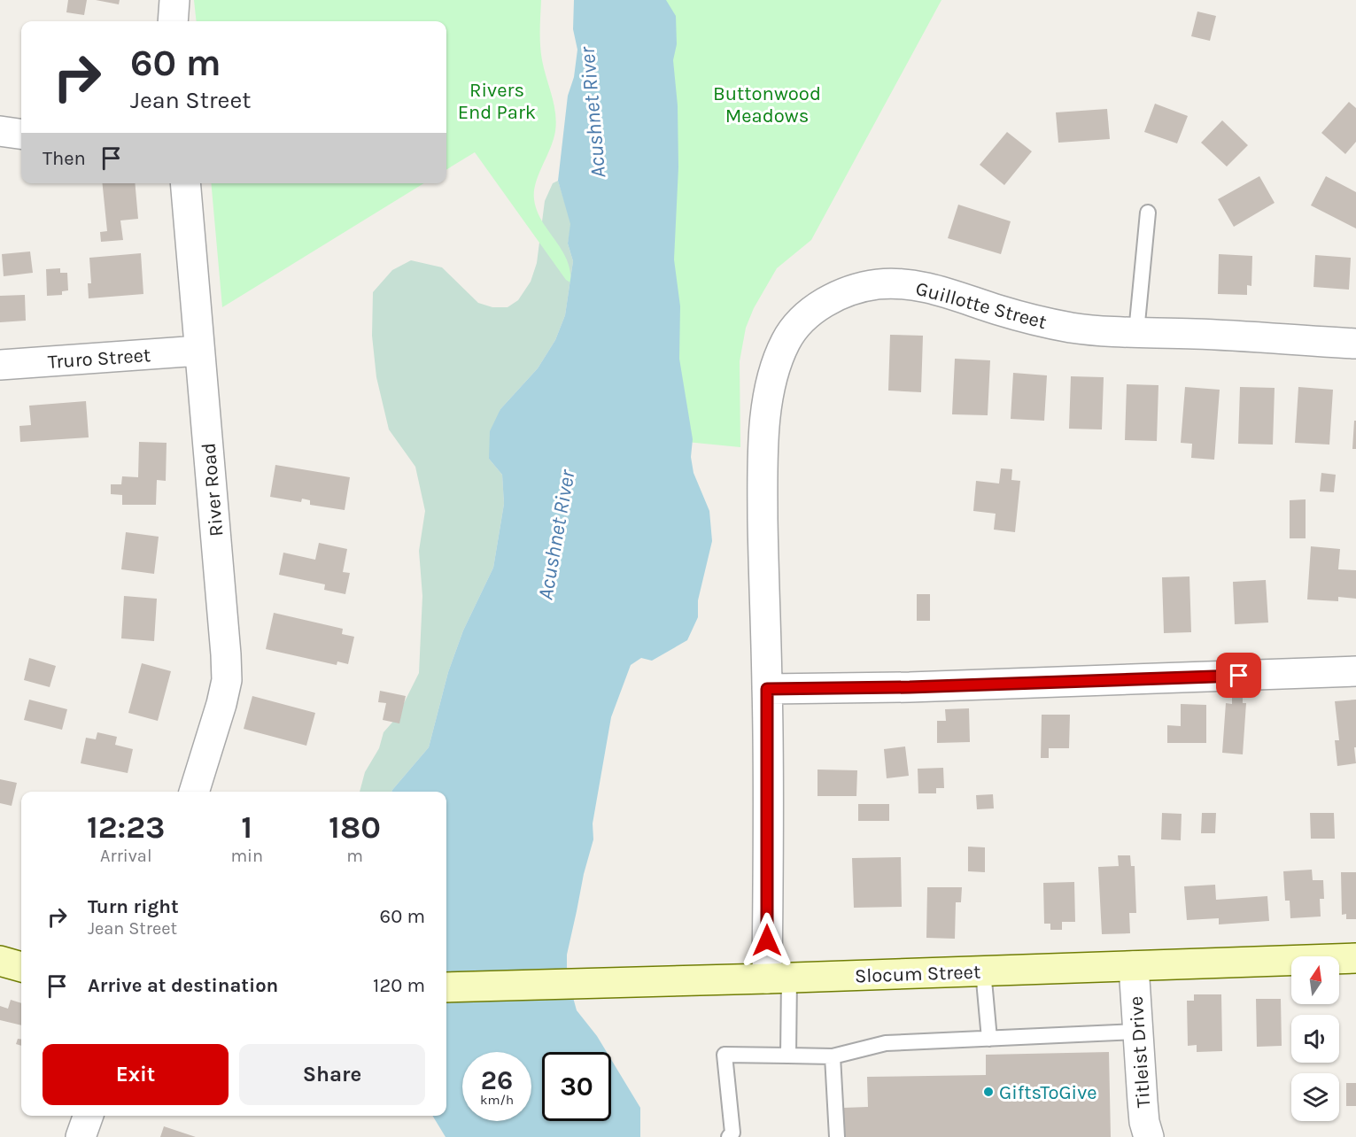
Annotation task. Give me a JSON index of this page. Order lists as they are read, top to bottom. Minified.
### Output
{"streets":{"street":["Guillotte Street","Truro Street","River Road","Slocum Street","Titleist Drive"]},"crossings":[["Guillotte Street","Slocum Street"],["Truro Street","River Road"],["Slocum Street","Titleist Drive"]],"water":["Acushnet River"],"parks":["Rivers End Park","Buttonwood Meadows"],"places":["GiftsToGive"],"north":"top","page":{"turn":["60 m","Jean Street"],"then":"Then","eta":["12:23","Arrival","1","min","180","m"],"list":[{"name":"Turn right","note":"Jean Street","value":"60 m"},{"name":"Arrive at destination","value":"120 m"}],"buttons":["Exit","Share"],"speed":"26 km/h","limit":"30"}}
